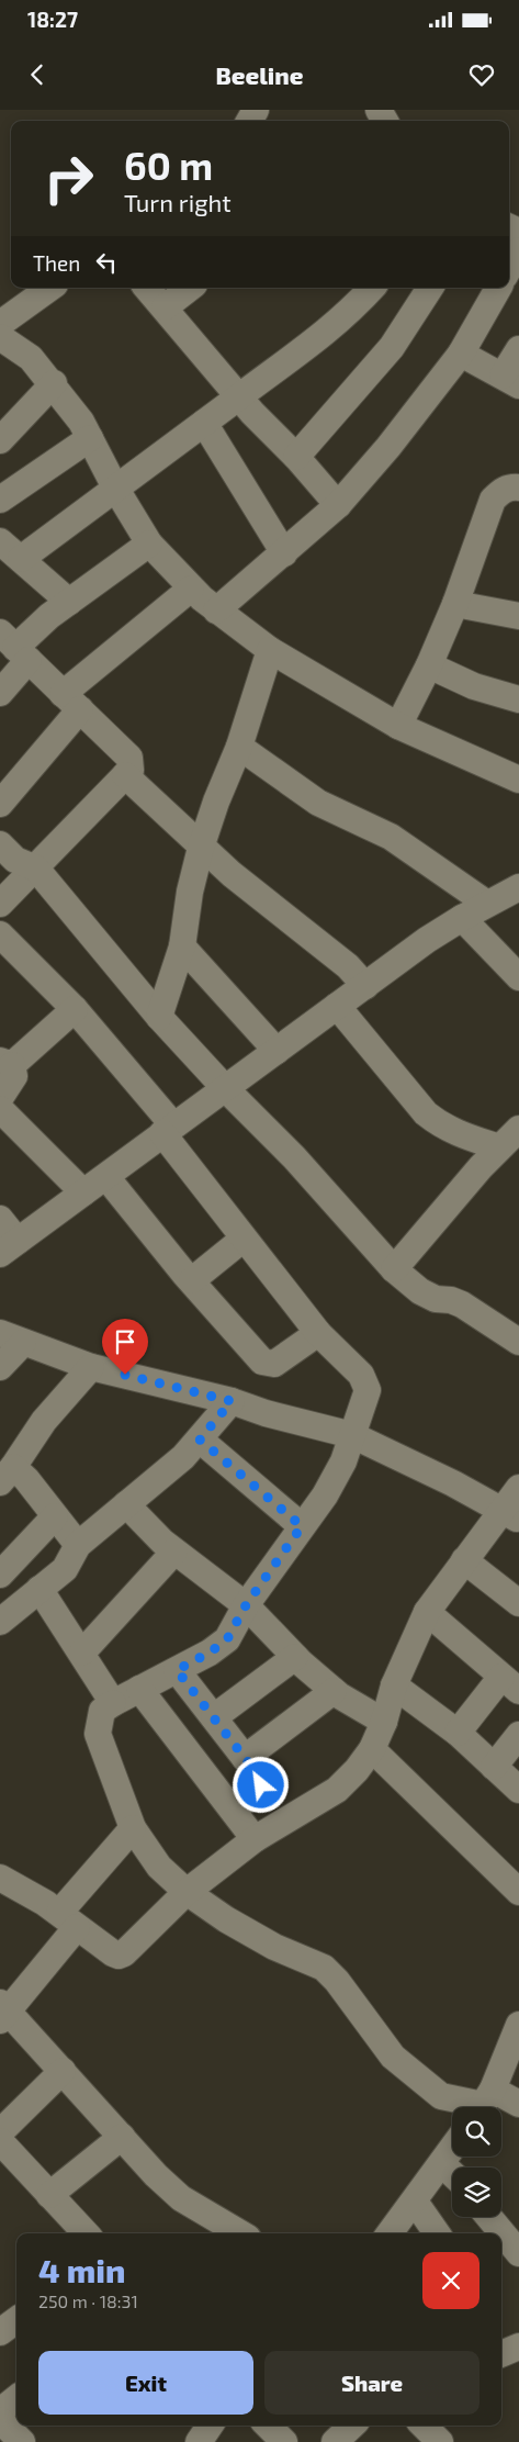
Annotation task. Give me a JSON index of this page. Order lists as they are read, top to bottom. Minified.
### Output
{"page":{"status":"18:27","header":"Beeline","turn":["60 m","Turn right"],"then":"Then","heading":["4 min","250 m · 18:31"],"buttons":["Exit","Share"]}}
